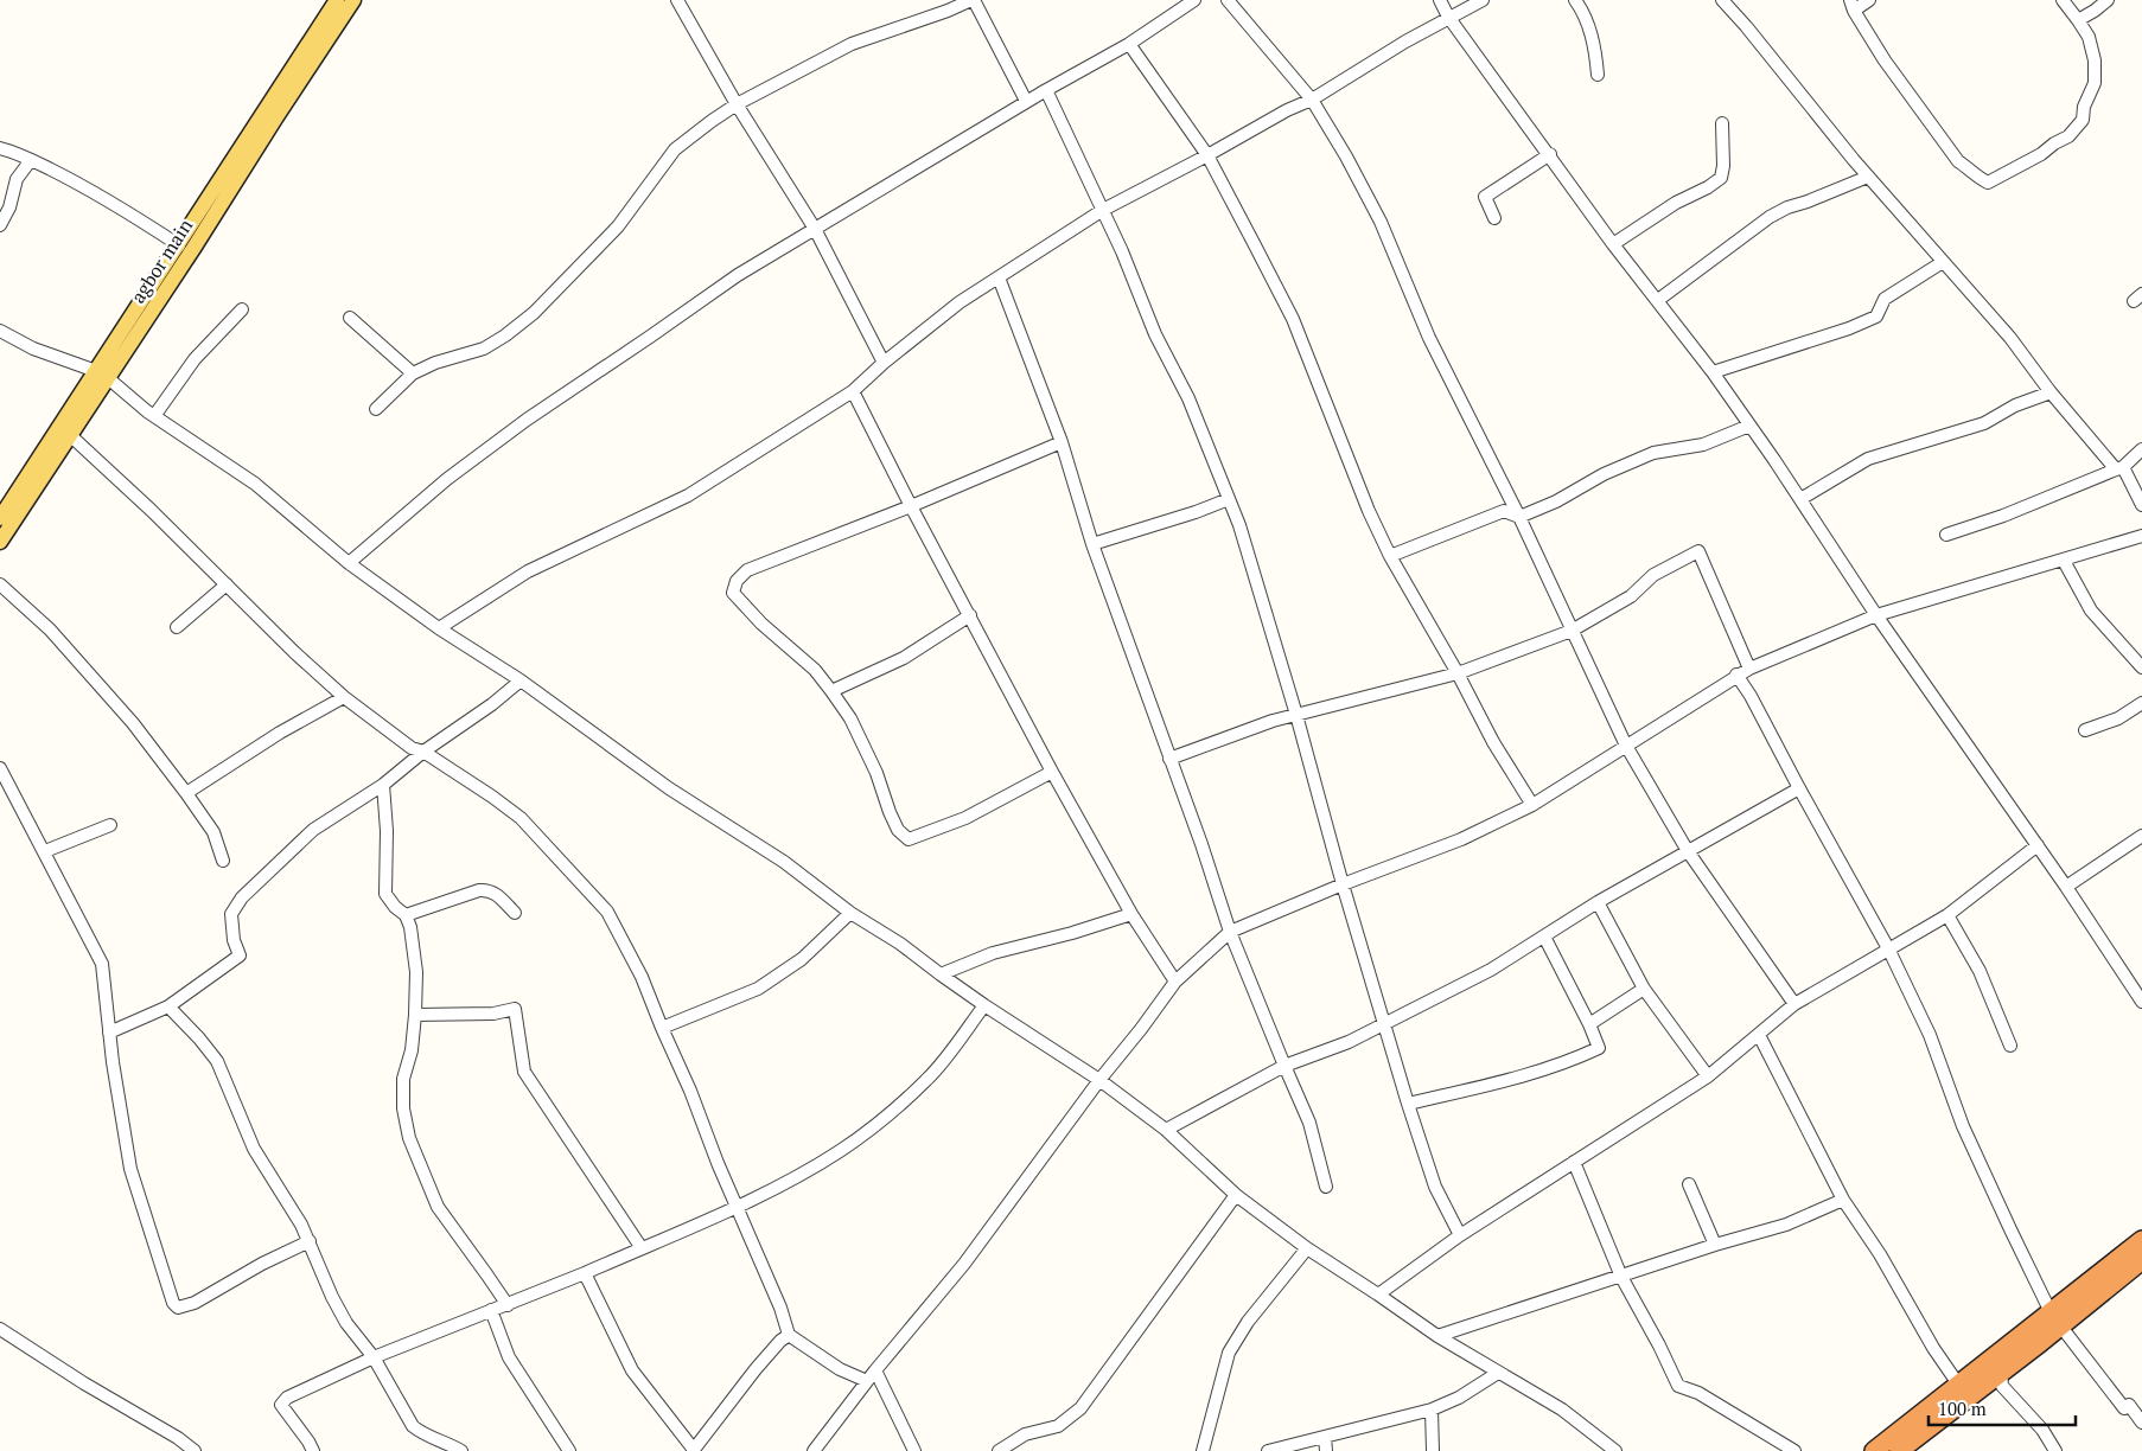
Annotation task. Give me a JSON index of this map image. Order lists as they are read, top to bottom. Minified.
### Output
{"streets":{"main road":["agbor main"]},"scale_bar":"100 m"}
